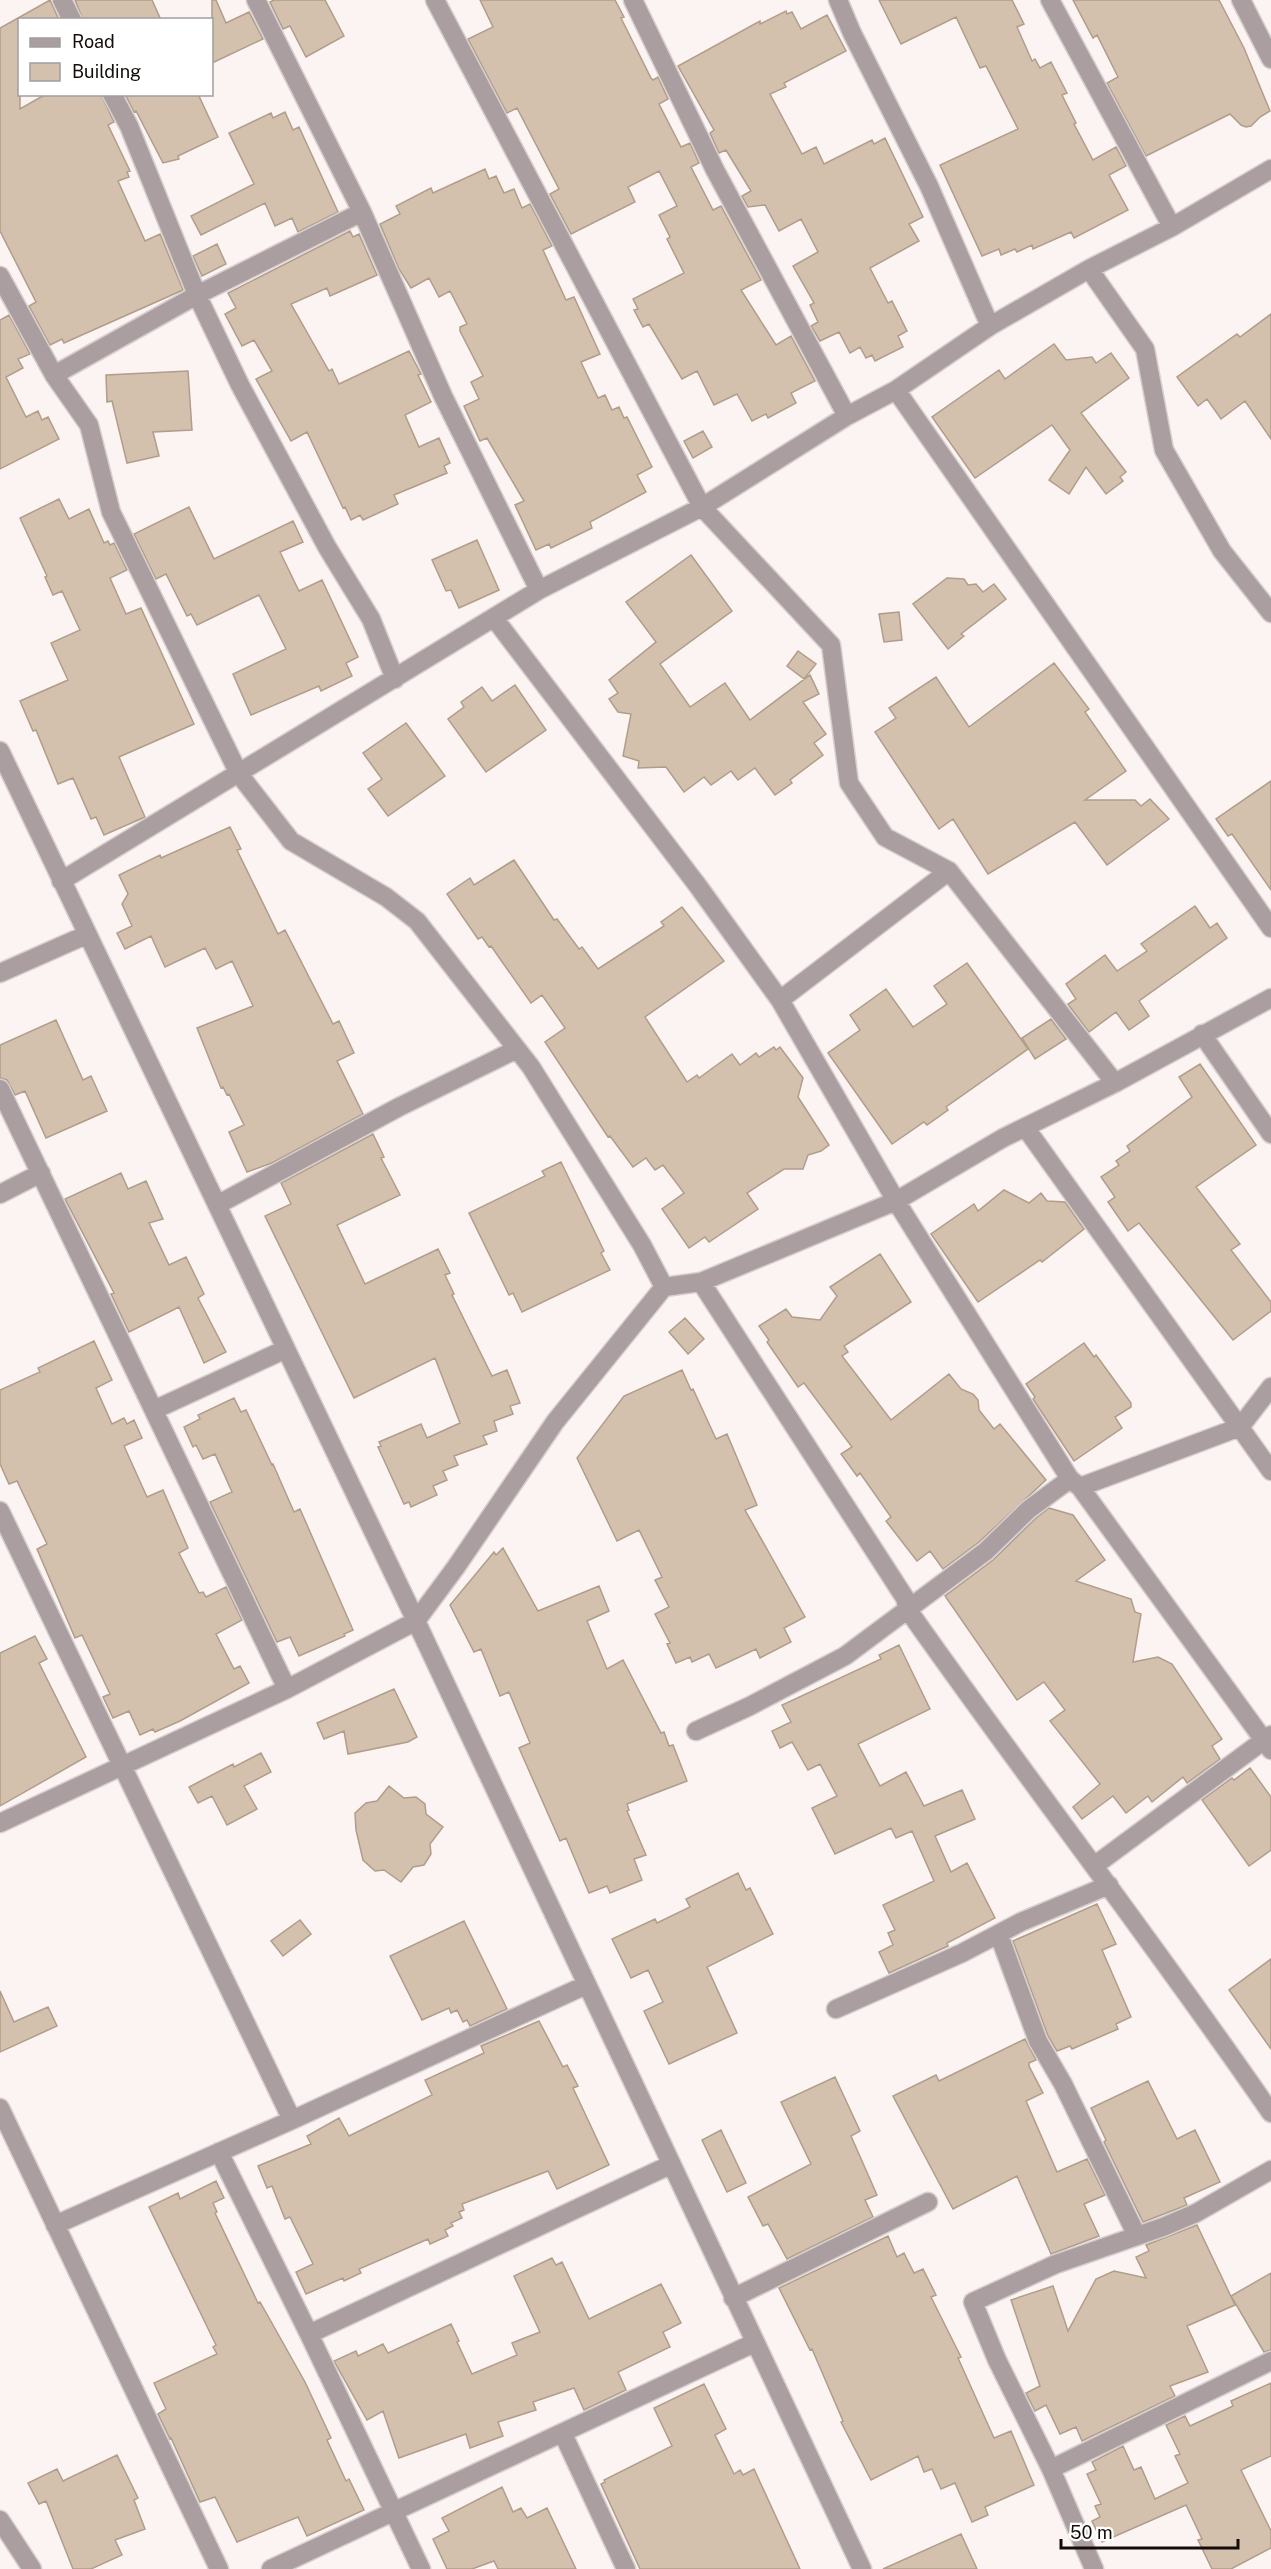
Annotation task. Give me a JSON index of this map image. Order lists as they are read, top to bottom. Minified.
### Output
{"legend":["Road","Building"],"scale_bar":"50 m"}
